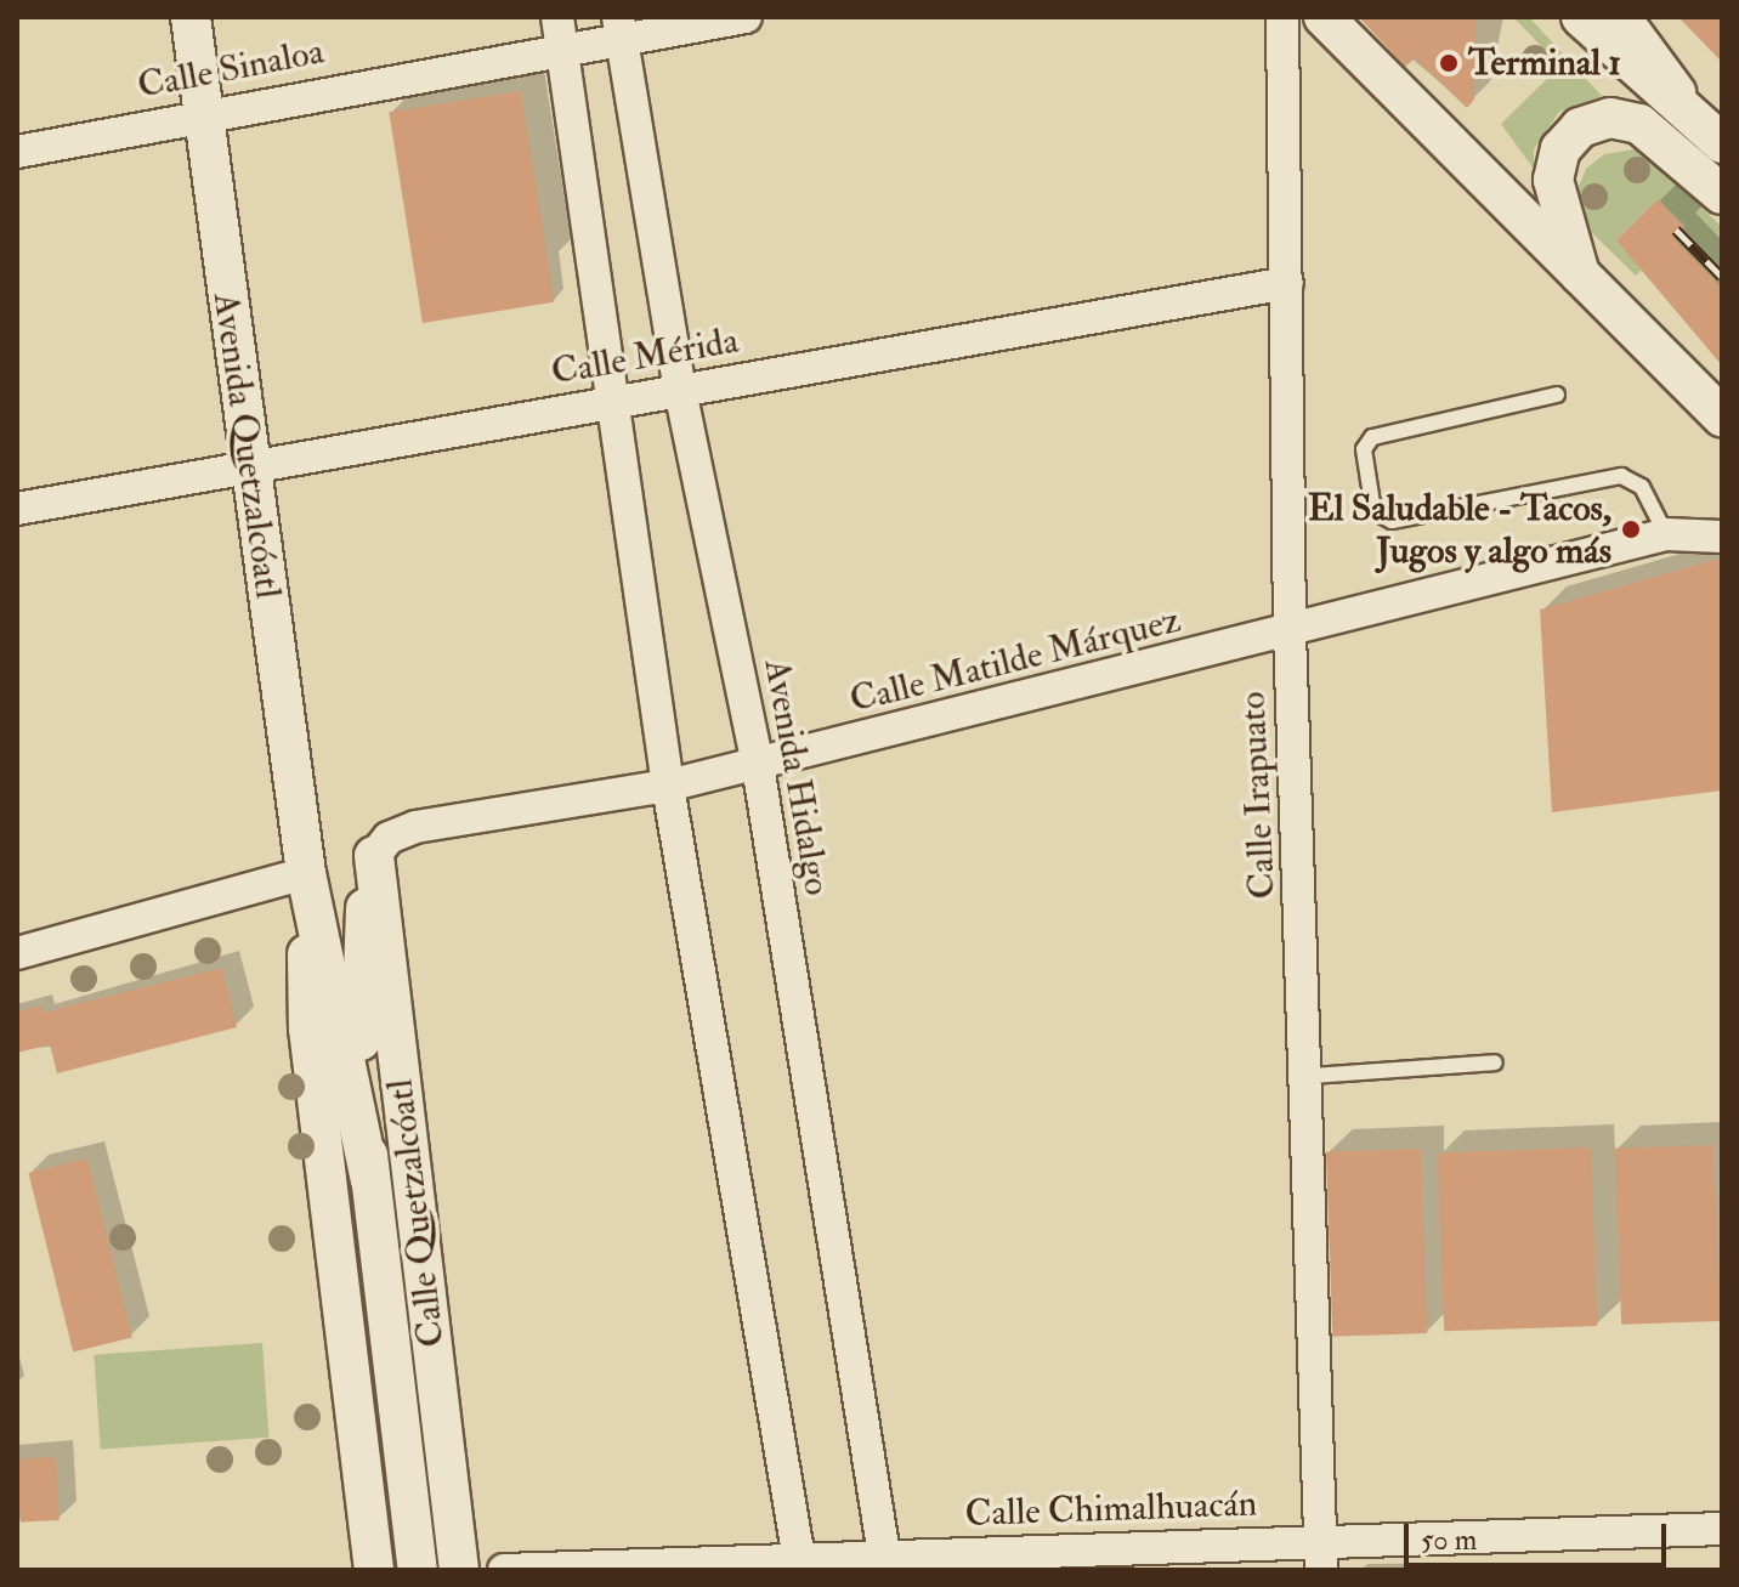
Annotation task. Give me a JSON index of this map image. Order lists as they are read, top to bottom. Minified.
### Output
{"streets":{"street":["Calle Sinaloa","Calle Mérida","Avenida Quetzalcóatl","Calle Matilde Márquez","Avenida Hidalgo","Calle Irapuato","Calle Quetzalcóatl","Calle Chimalhuacán"]},"crossings":[["Calle Sinaloa","Avenida Quetzalcóatl"],["Calle Sinaloa","Avenida Hidalgo"],["Calle Mérida","Avenida Quetzalcóatl"],["Calle Mérida","Avenida Hidalgo"],["Calle Mérida","Calle Irapuato"],["Calle Matilde Márquez","Avenida Hidalgo"],["Calle Matilde Márquez","Calle Irapuato"],["Calle Matilde Márquez","Calle Quetzalcóatl"],["Avenida Hidalgo","Calle Chimalhuacán"],["Calle Irapuato","Calle Chimalhuacán"]],"places":["Terminal 1","El Saludable - Tacos, Jugos y algo más"],"scale_bar":"50 m"}
